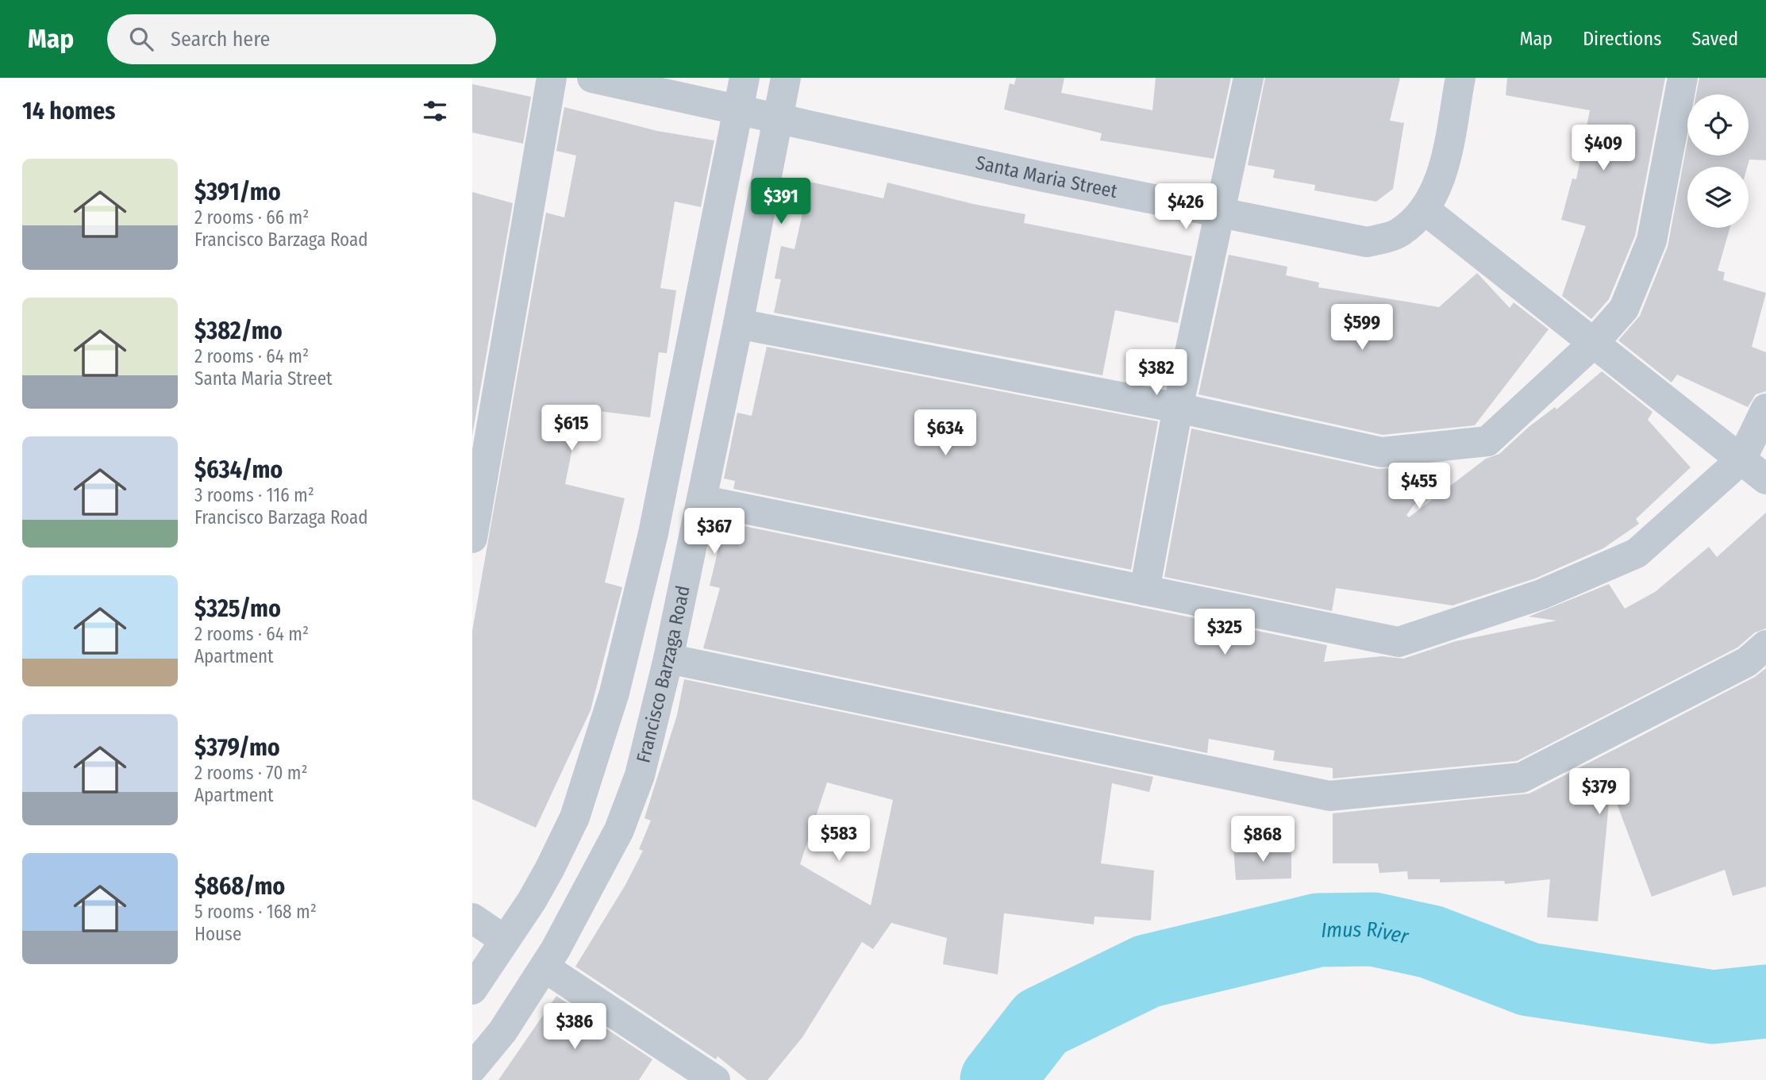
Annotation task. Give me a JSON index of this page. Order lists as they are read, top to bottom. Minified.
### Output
{"streets":{"street":["Santa Maria Street","Francisco Barzaga Road"]},"crossings":[["Santa Maria Street","Francisco Barzaga Road"]],"water":["Imus River"],"page":{"header":"Map","search":"Search here","nav":["Map","Directions","Saved"],"heading":"14 homes","price":["$409","$391","$426","$599","$382","$615","$634","$455","$367","$325","$379","$583","$868","$386"],"list":[{"name":"$391/mo","note":"2 rooms · 66 m² · Francisco Barzaga Road"},{"name":"$382/mo","note":"2 rooms · 64 m² · Santa Maria Street"},{"name":"$634/mo","note":"3 rooms · 116 m² · Francisco Barzaga Road"},{"name":"$325/mo","note":"2 rooms · 64 m² · Apartment"},{"name":"$379/mo","note":"2 rooms · 70 m² · Apartment"},{"name":"$868/mo","note":"5 rooms · 168 m² · House"}]}}
